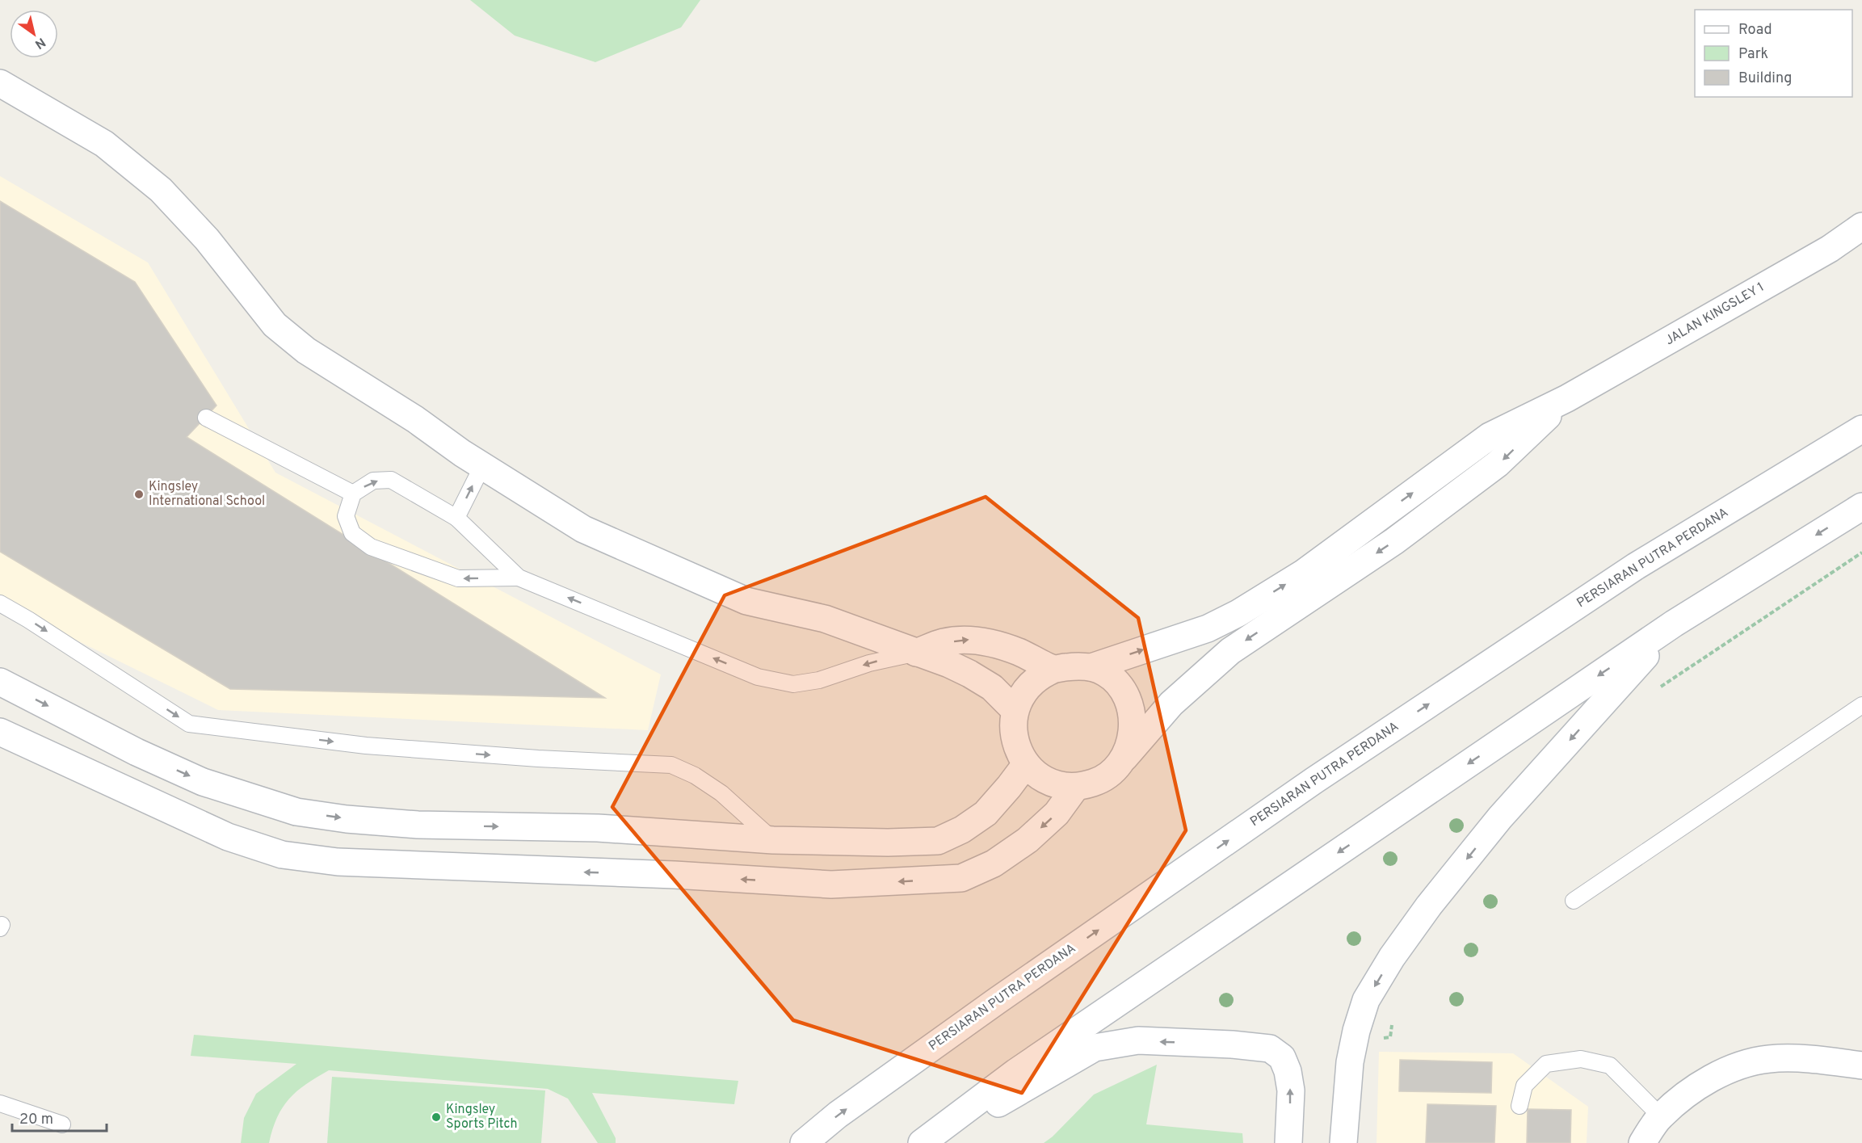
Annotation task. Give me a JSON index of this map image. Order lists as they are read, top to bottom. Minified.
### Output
{"streets":{"street":["JALAN KINGSLEY 1","PERSIARAN PUTRA PERDANA"]},"places":["Kingsley International School","Kingsley Sports Pitch"],"legend":["Road","Park","Building"],"scale_bar":"20 m","north":"bottom right"}
